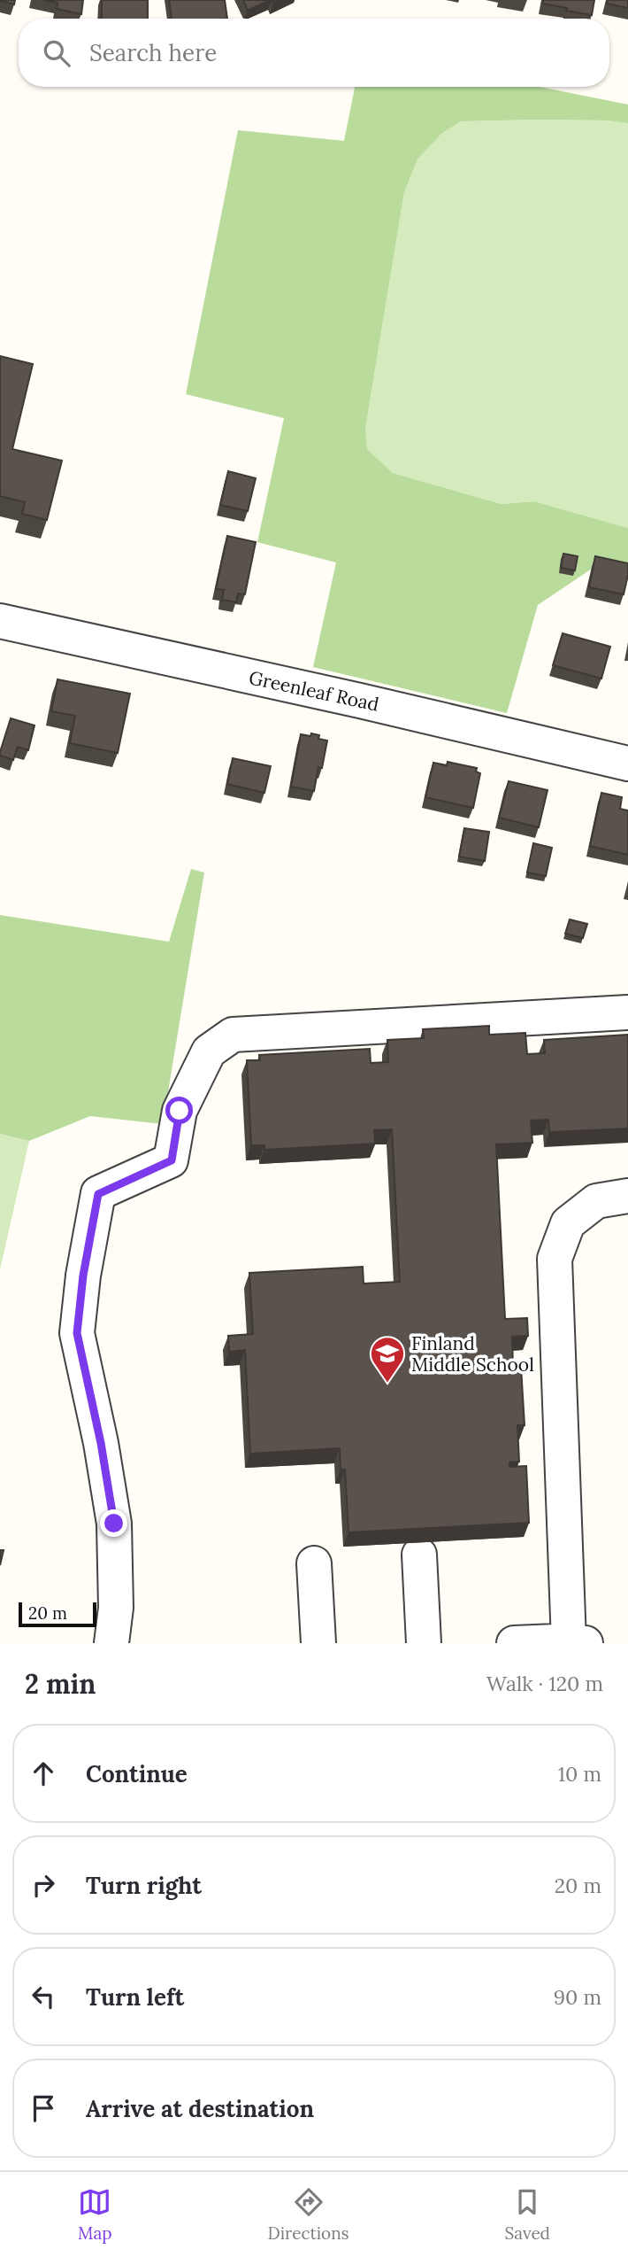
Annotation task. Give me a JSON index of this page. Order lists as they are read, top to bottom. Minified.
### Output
{"streets":{"street":["Greenleaf Road"]},"places":{"school or university":["Finland Middle School"]},"scale_bar":"20 m","page":{"search":"Search here","scale":"20 m","heading":["2 min","Walk · 120 m"],"list":[["Continue","10 m"],["Turn right","20 m"],["Turn left","90 m"],"Arrive at destination"],"nav":["Map","Directions","Saved"]}}
